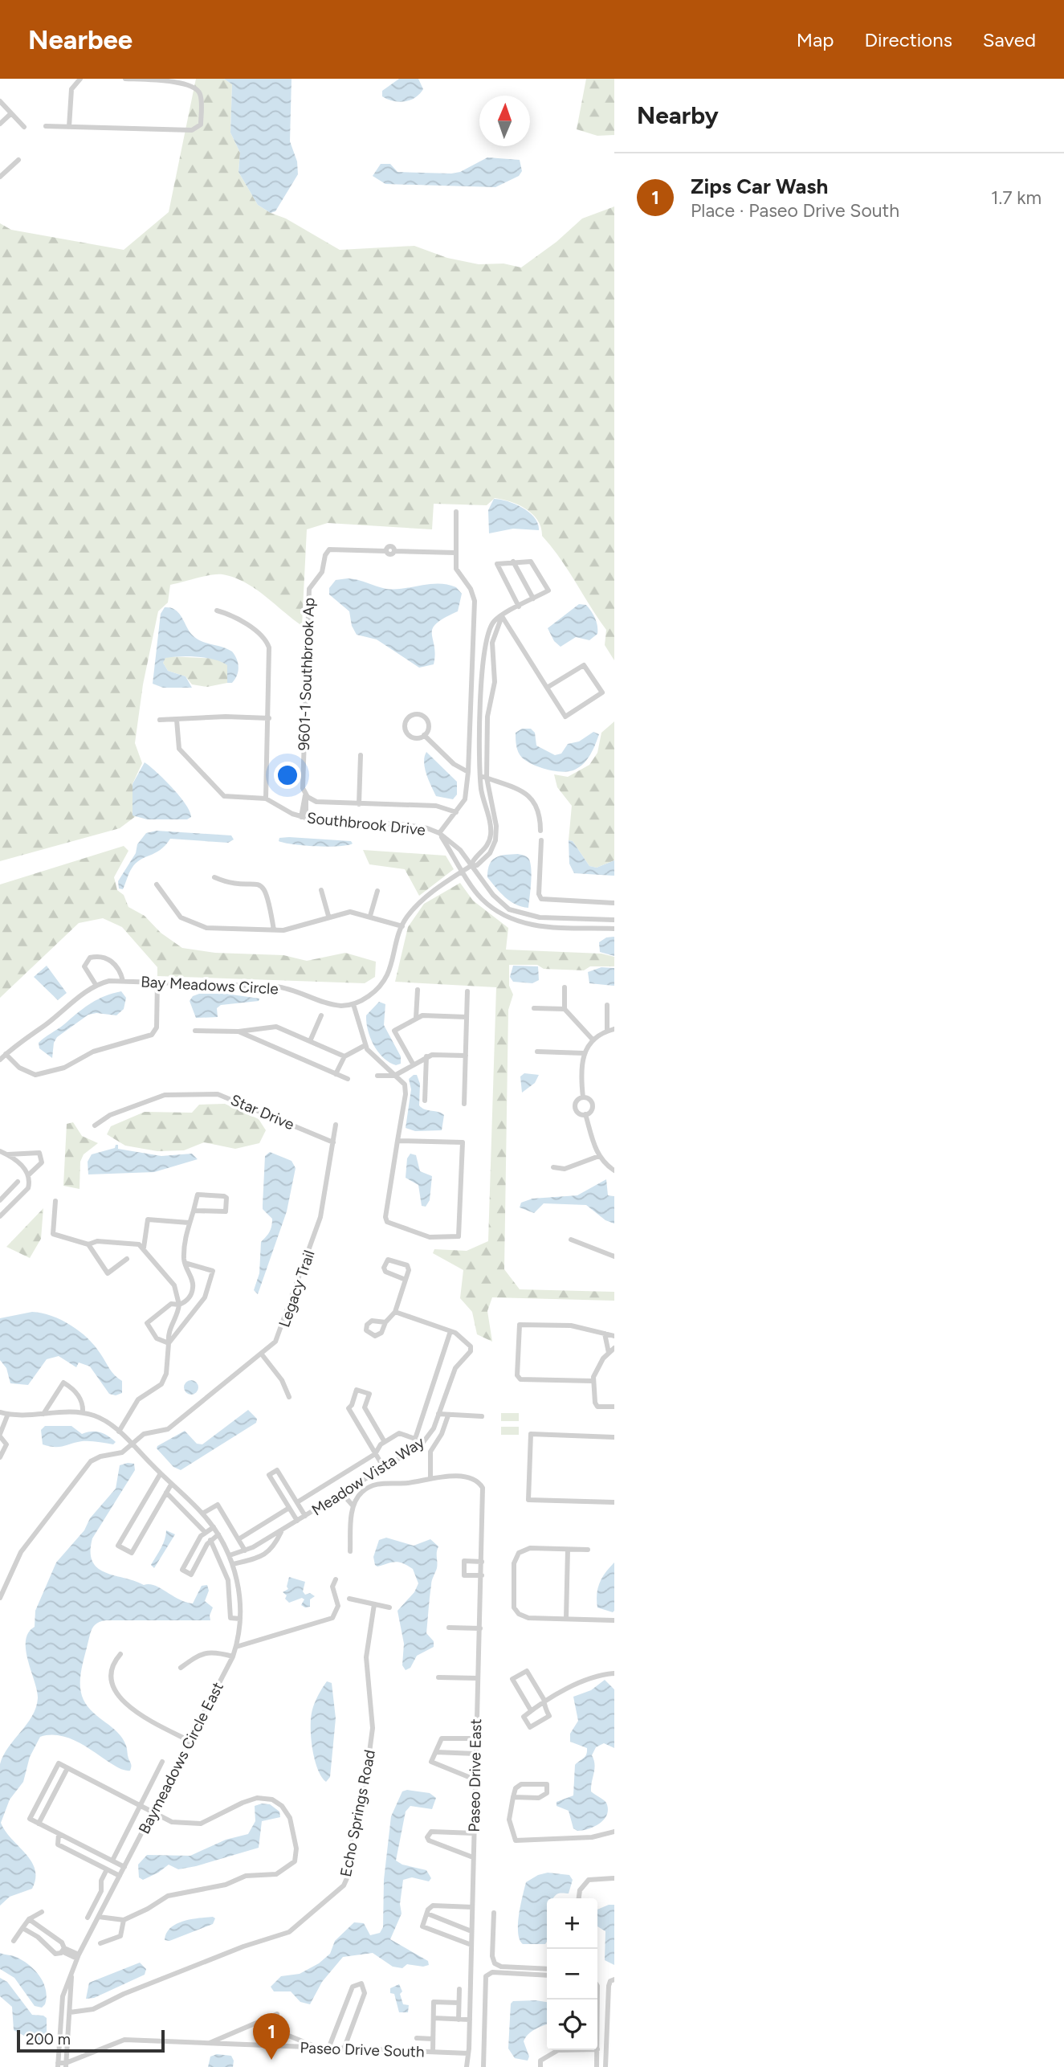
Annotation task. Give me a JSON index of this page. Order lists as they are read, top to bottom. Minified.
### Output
{"streets":{"street":["9601-1 Southbrook Ap","Southbrook Drive","Bay Meadows Circle","Star Drive","Legacy Trail","Meadow Vista Way","Baymeadows Circle East","Paseo Drive East","Echo Springs Road","Paseo Drive South"]},"crossings":[["9601-1 Southbrook Ap","Southbrook Drive"],["Star Drive","Legacy Trail"],["Baymeadows Circle East","Echo Springs Road"],["Baymeadows Circle East","Paseo Drive South"],["Paseo Drive East","Paseo Drive South"]],"scale_bar":"200 m","north":"top","page":{"header":"Nearbee","nav":["Map","Directions","Saved"],"heading":"Nearby","list":[{"mark":"1","name":"Zips Car Wash","note":"Place · Paseo Drive South","value":"1.7 km"}],"map_buttons":["+","−"],"pins":"1","scale":"200 m"}}
